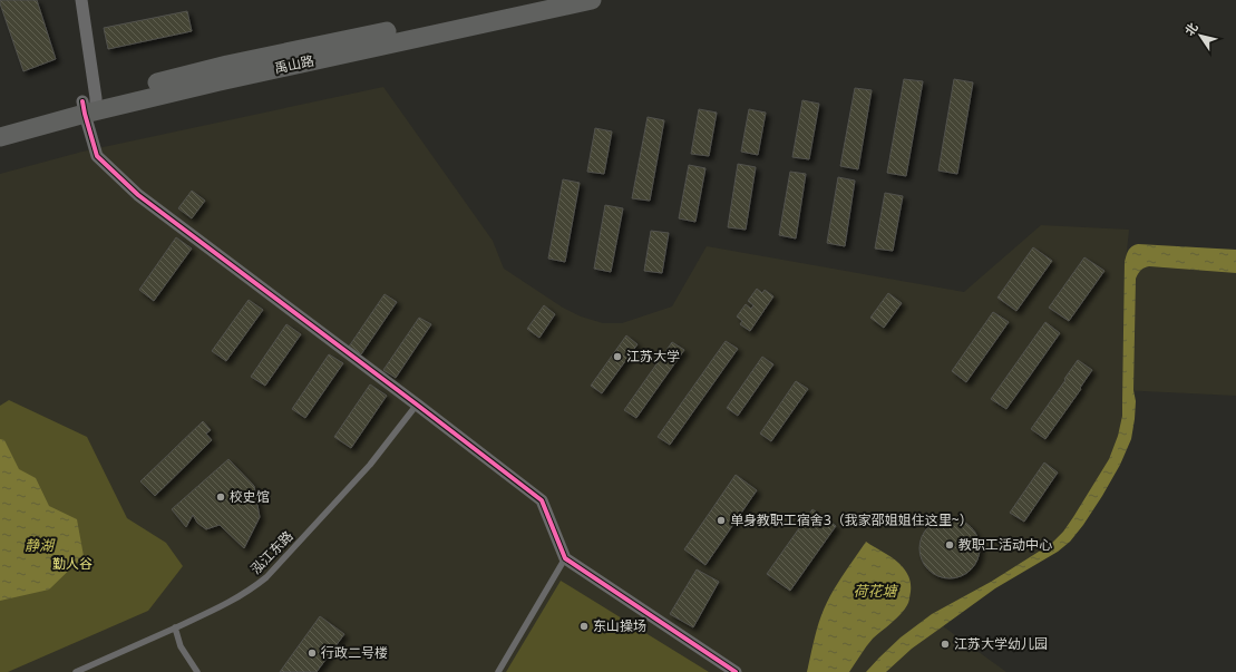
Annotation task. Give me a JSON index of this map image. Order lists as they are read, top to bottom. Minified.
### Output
{"streets":{"main road":["禹山路"],"lane":["泓江东路"]},"water":["静湖","荷花塘"],"parks":["勤人谷"],"places":["江苏大学","校史馆","单身教职工宿舍3（我家邵姐姐住这里~）","教职工活动中心","东山操场","江苏大学幼儿园","行政二号楼"],"north":"top left"}
